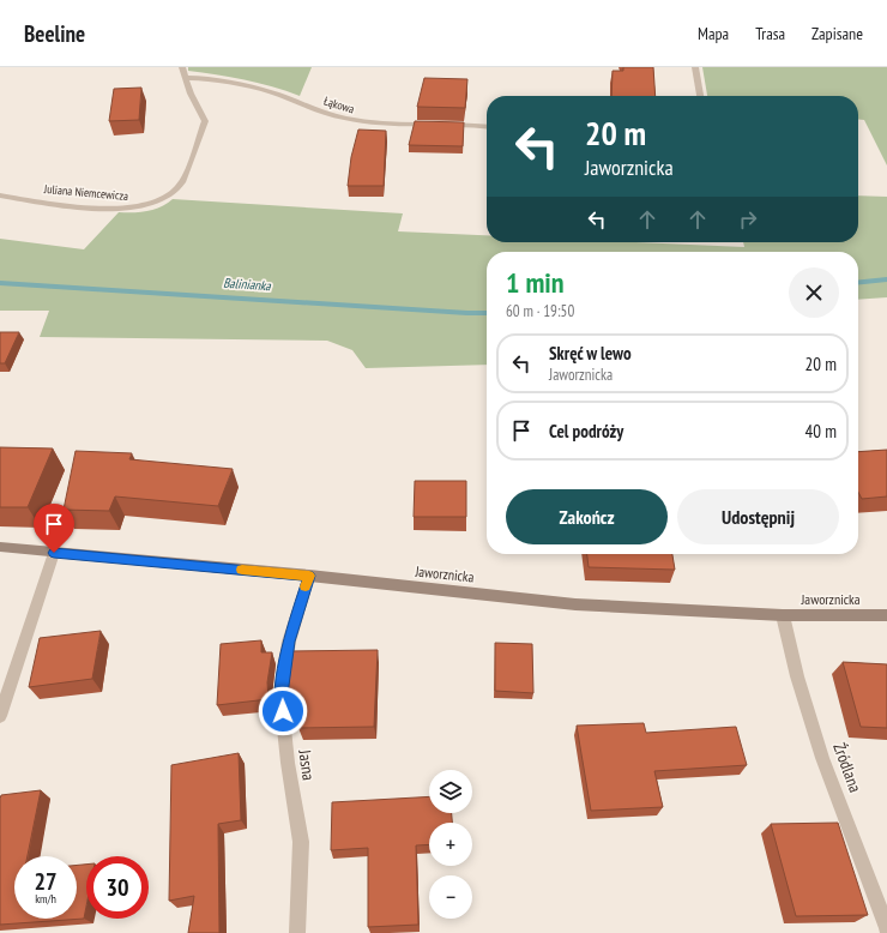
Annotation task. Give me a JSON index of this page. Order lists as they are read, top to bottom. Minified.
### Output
{"streets":{"street":["Łąkowa","Juliana Niemcewicza","Jaworznicka","Jasna","Źródlana"]},"crossings":[["Łąkowa","Juliana Niemcewicza"],["Jaworznicka","Jasna"],["Jaworznicka","Źródlana"]],"water":["Balinianka"],"page":{"header":"Beeline","nav":["Mapa","Trasa","Zapisane"],"turn":["20 m","Jaworznicka"],"heading":["1 min","60 m · 19:50"],"list":[{"name":"Skręć w lewo","note":"Jaworznicka","value":"20 m"},{"name":"Cel podróży","value":"40 m"}],"buttons":["Zakończ","Udostępnij"],"map_buttons":["+","−"],"speed":"27 km/h","limit":"30"}}
